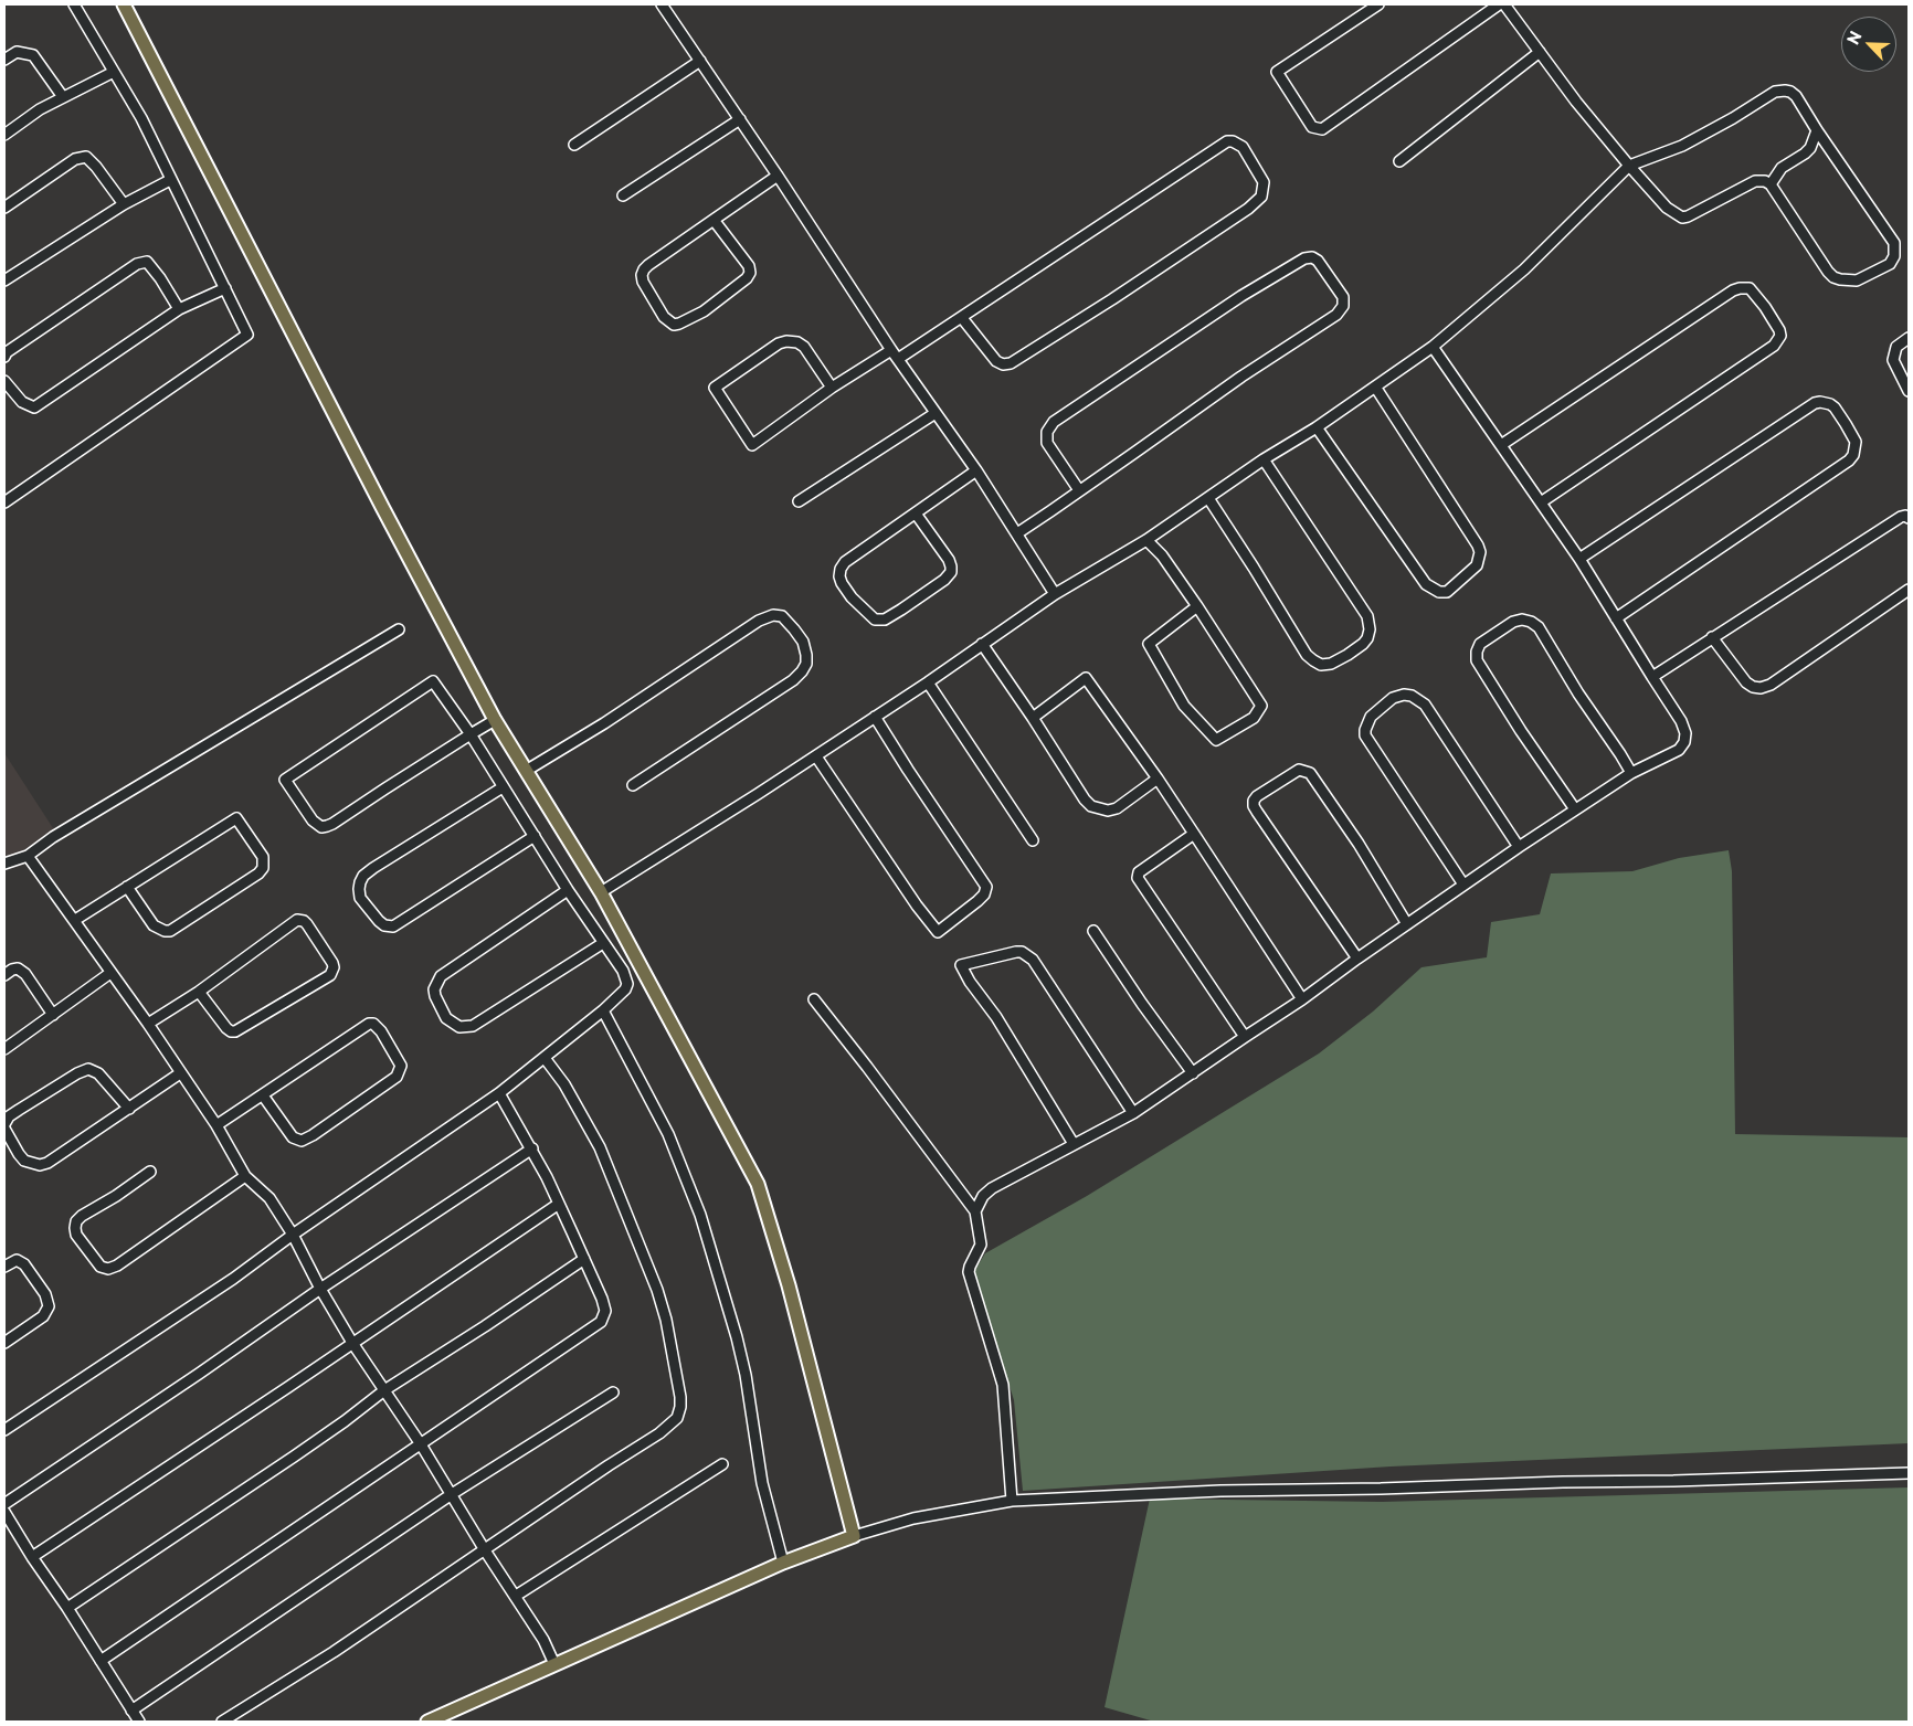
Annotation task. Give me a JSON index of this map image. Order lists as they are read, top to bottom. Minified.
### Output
{"north":"top left"}
